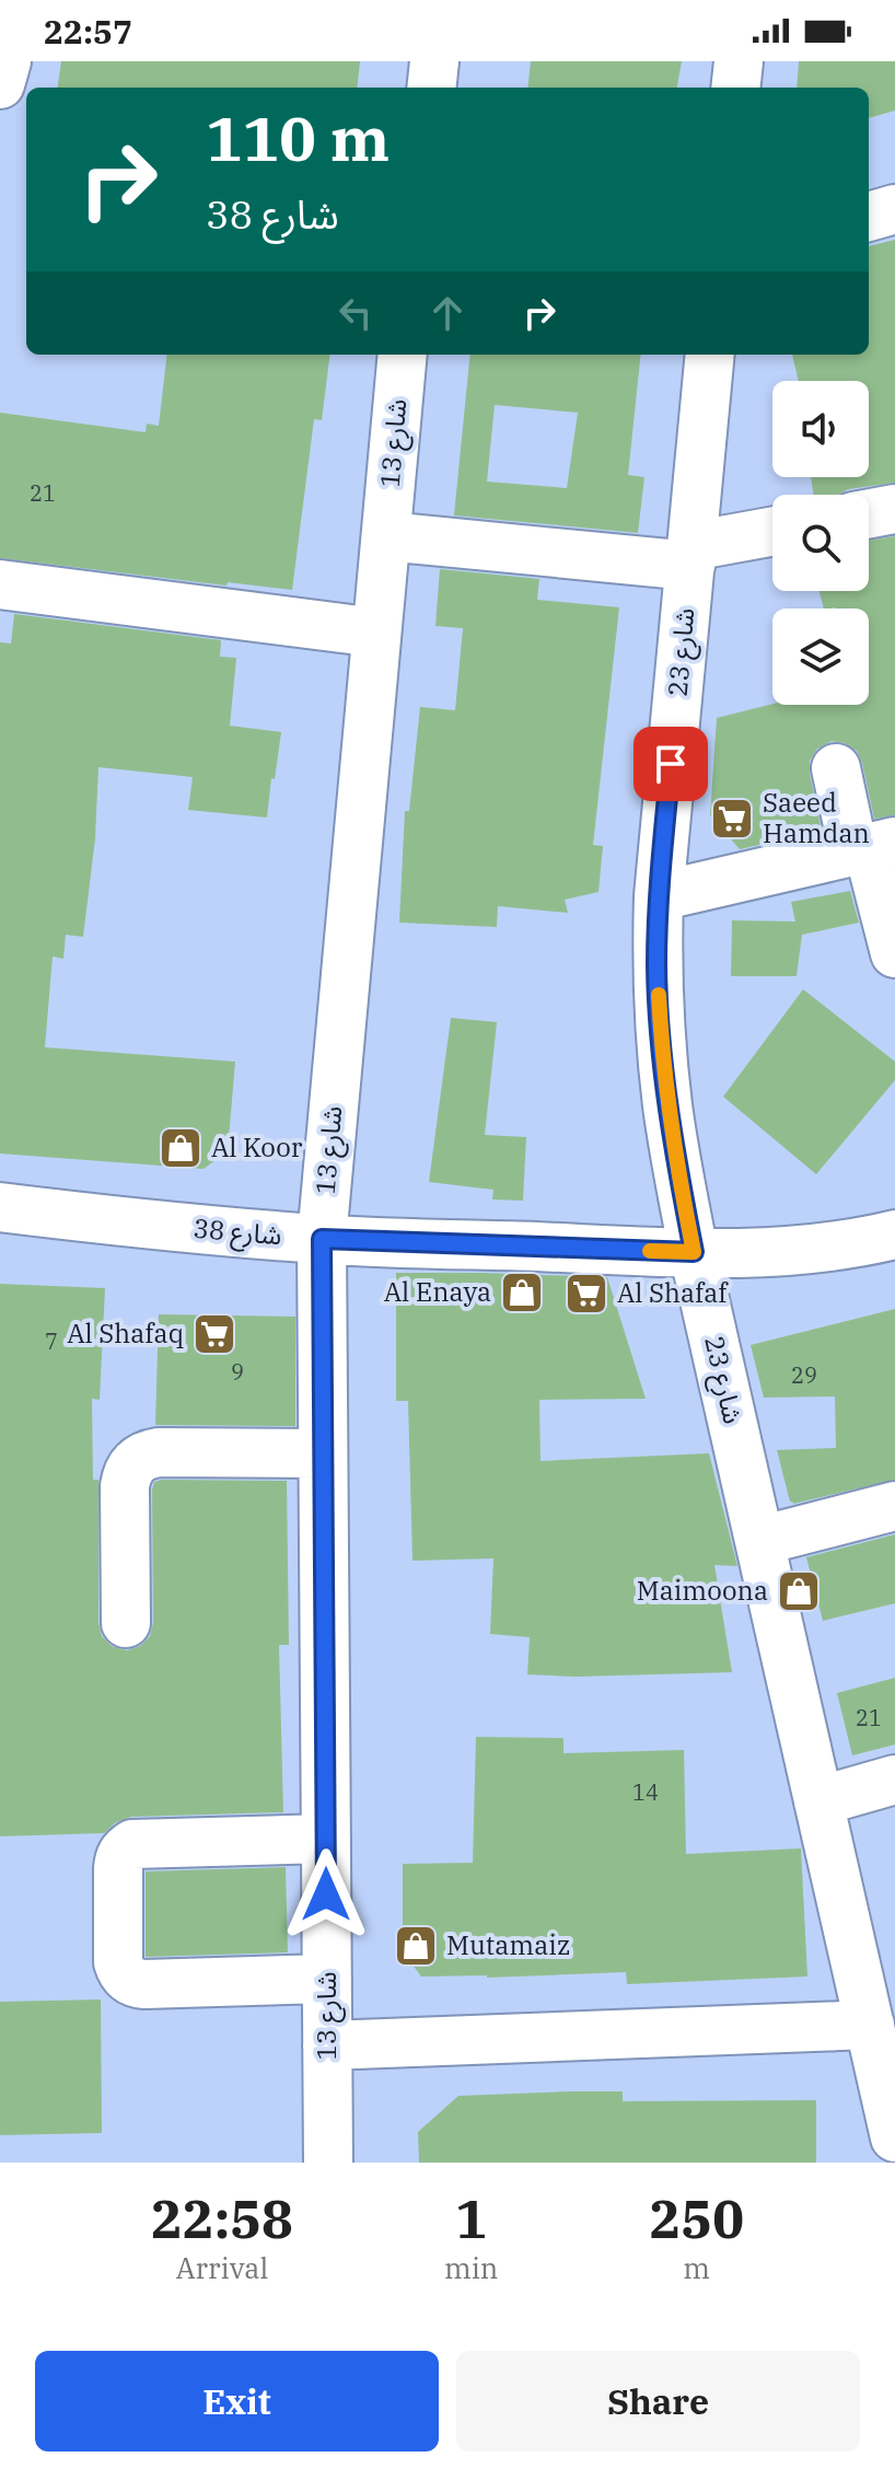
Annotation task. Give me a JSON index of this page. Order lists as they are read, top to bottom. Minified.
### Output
{"streets":{"street":["شارع 13","شارع 23","شارع 38"]},"crossings":[["شارع 13","شارع 38"],["شارع 23","شارع 38"]],"places":{"supermarket":["Saeed Hamdan","Al Shafaf","Al Shafaq"],"shop":["Al Koor","Al Enaya","Maimoona","Mutamaiz"]},"house_numbers":["21","7","9","29","21","14"],"page":{"status":"22:57","turn":["110 m","شارع 38"],"eta":["22:58","Arrival","1","min","250","m"],"buttons":["Exit","Share"]}}
